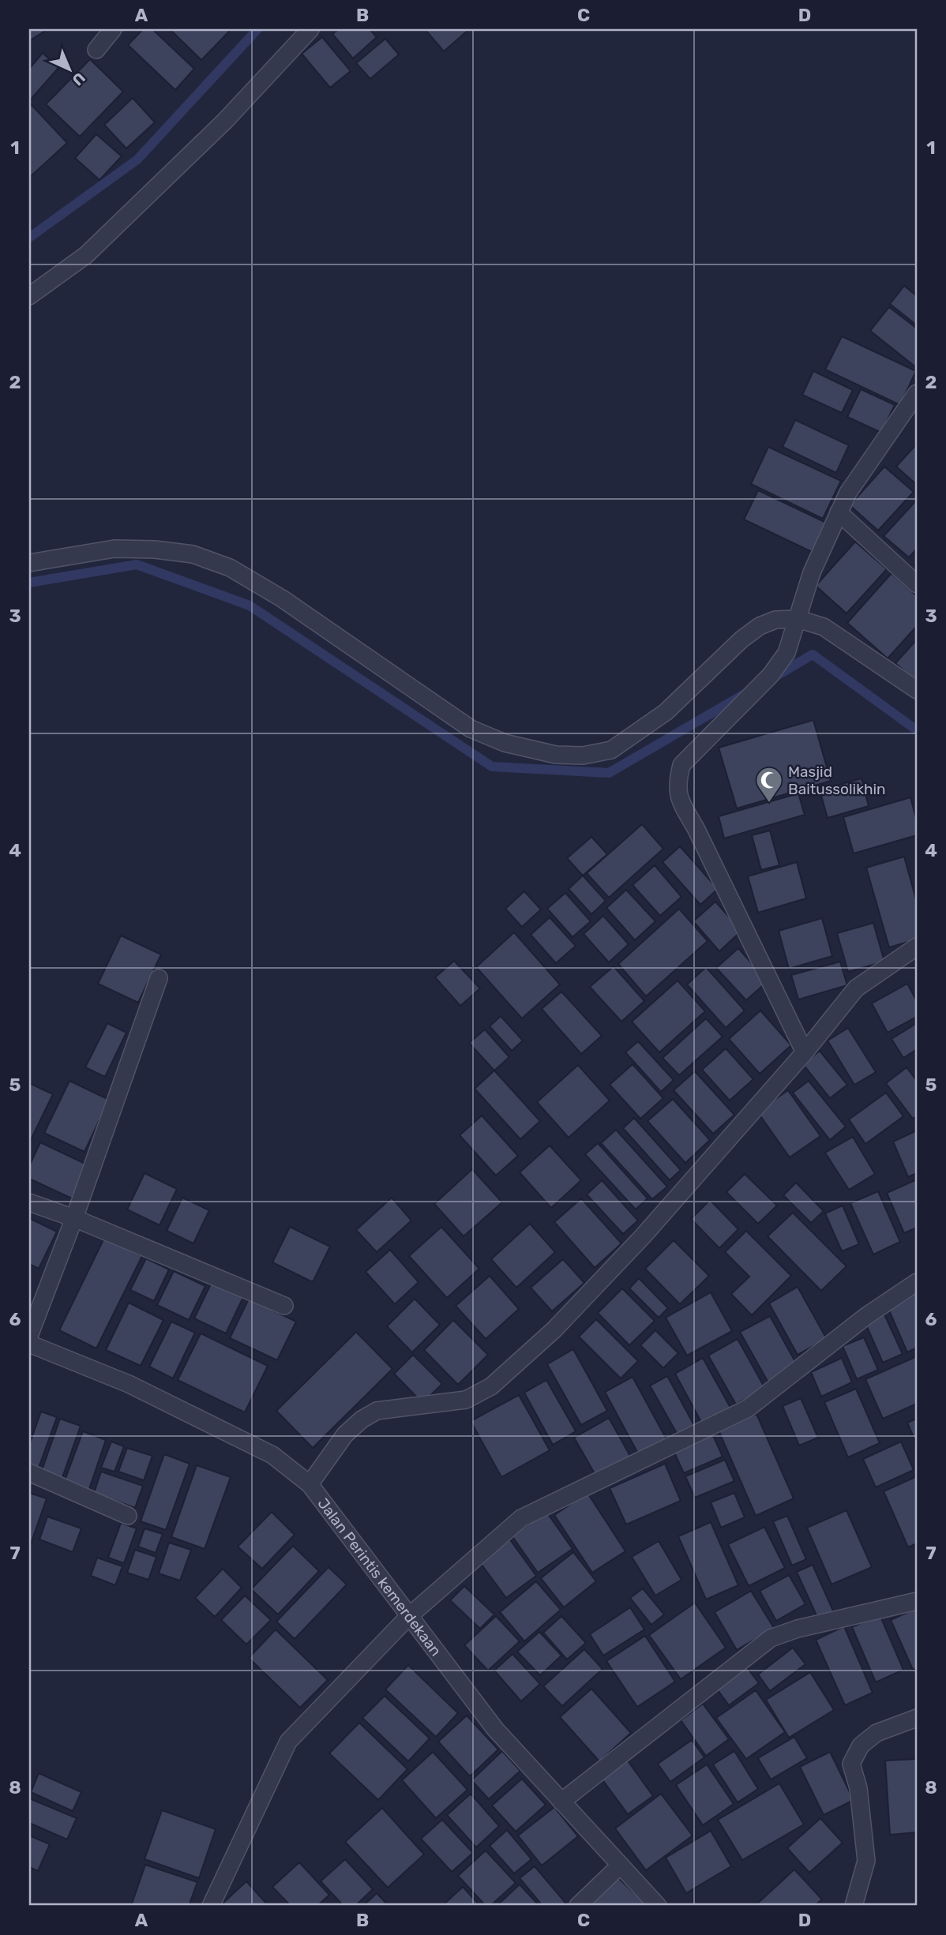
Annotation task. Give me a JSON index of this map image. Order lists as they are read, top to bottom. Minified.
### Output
{"streets":{"street":["Jalan Perintis kemerdekaan"]},"places":{"mosque":["Masjid Baitussolikhin"]},"north":"bottom right","grid":{"columns":["A","B","C","D"],"rows":["1","2","3","4","5","6","7","8"]}}
